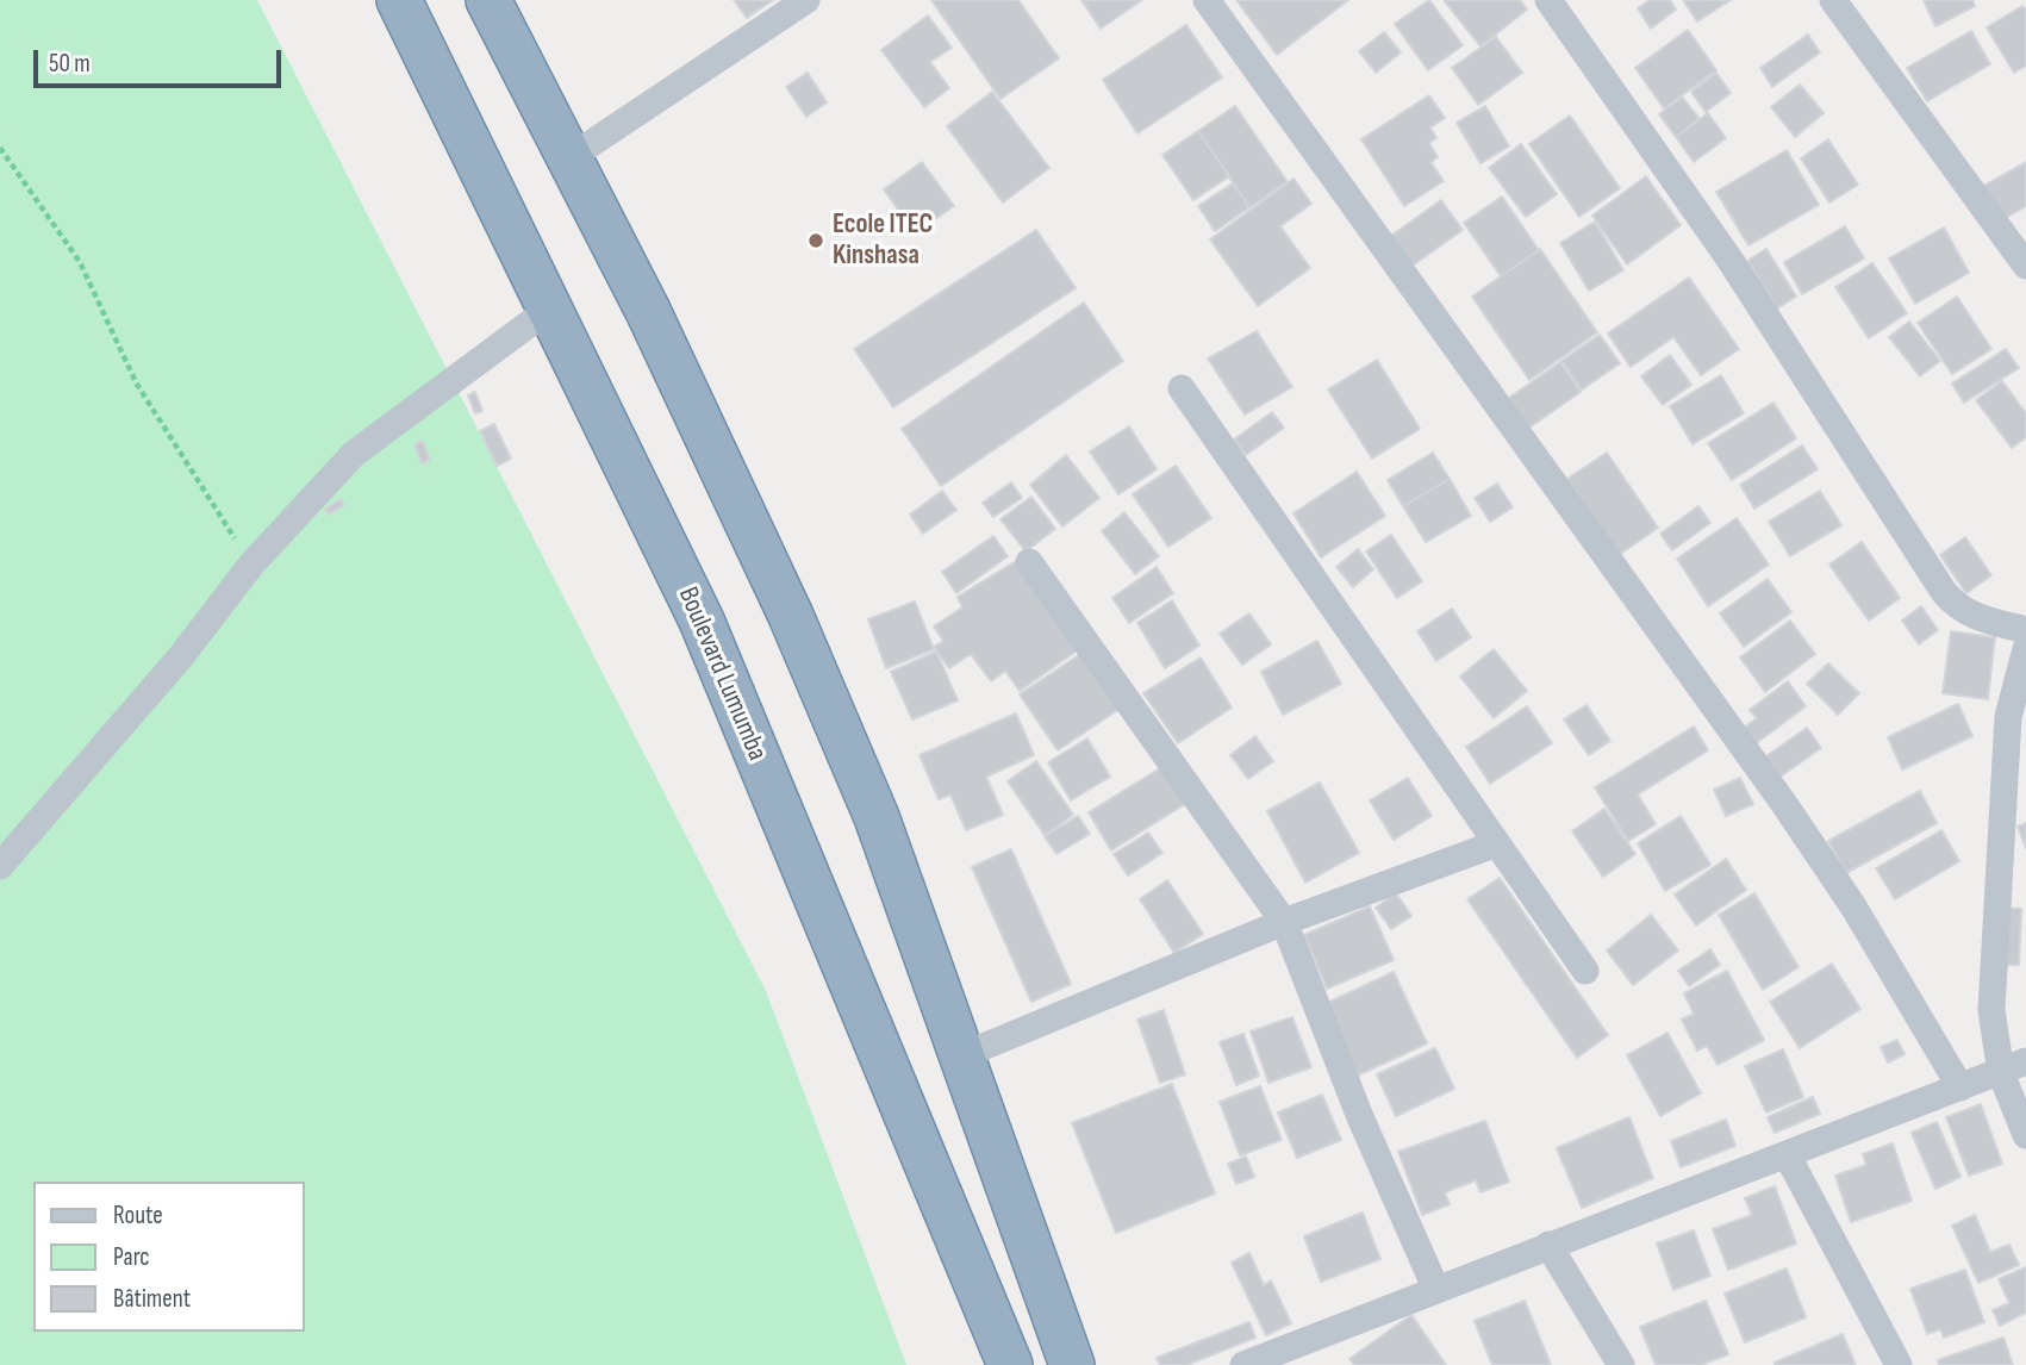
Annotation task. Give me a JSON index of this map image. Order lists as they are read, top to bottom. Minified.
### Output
{"streets":{"highway":["Boulevard Lumumba"]},"places":["Ecole ITEC Kinshasa"],"legend":["Route","Parc","Bâtiment"],"scale_bar":"50 m"}
